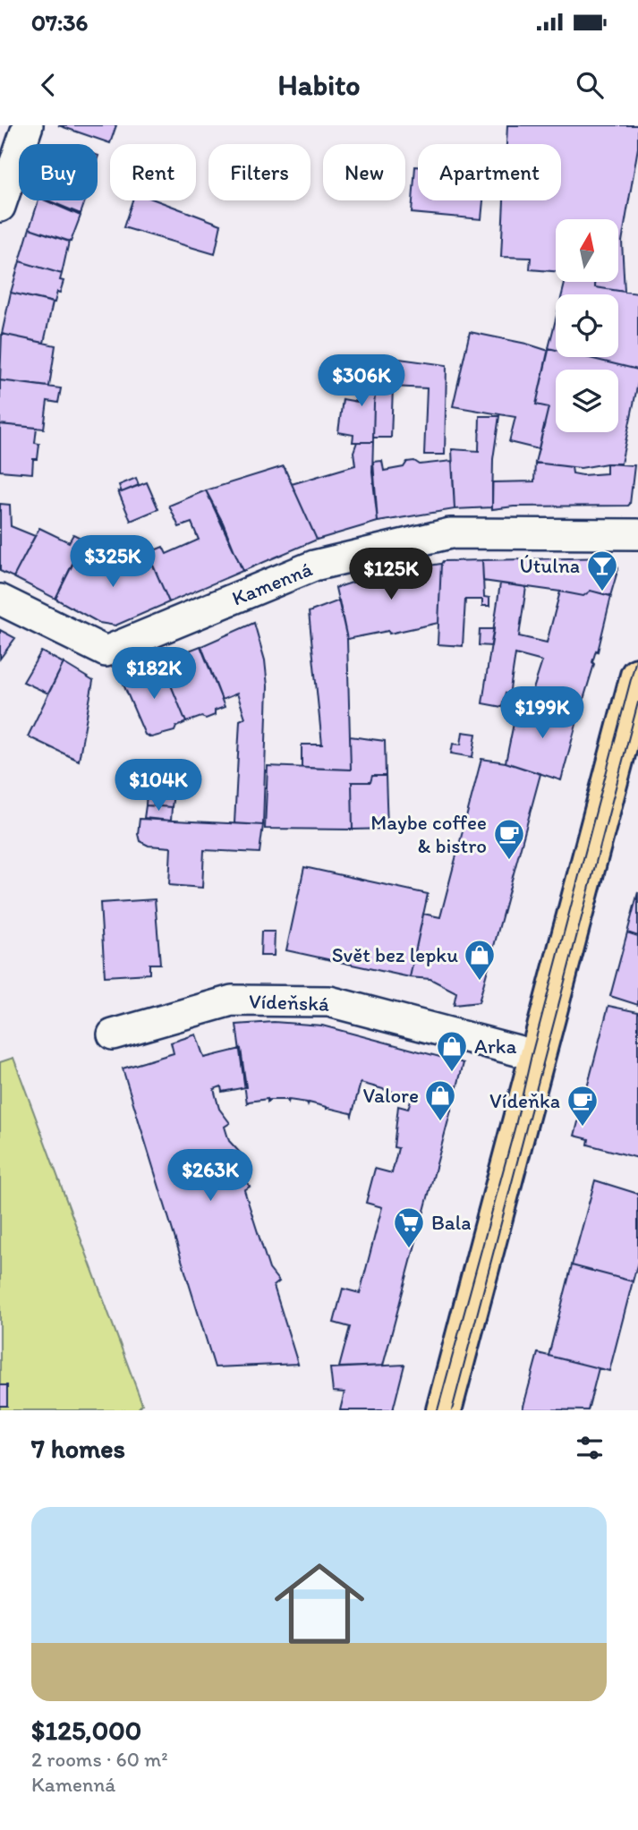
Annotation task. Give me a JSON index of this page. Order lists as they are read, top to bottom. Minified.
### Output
{"streets":{"street":["Kamenná","Vídeňská"]},"places":{"bar":["Útulna"],"cafe":["Maybe coffee & bistro","Vídeňka"],"shop":["Svět bez lepku","Arka","Valore"],"supermarket":["Bala"]},"north":"top","page":{"status":"07:36","header":"Habito","chip":["Buy","Rent","Filters","New","Apartment"],"price":["$306K","$325K","$125K","$182K","$199K","$104K","$263K"],"heading":"7 homes","list":[{"name":"$125,000","note":"2 rooms · 60 m² · Kamenná"}]}}
